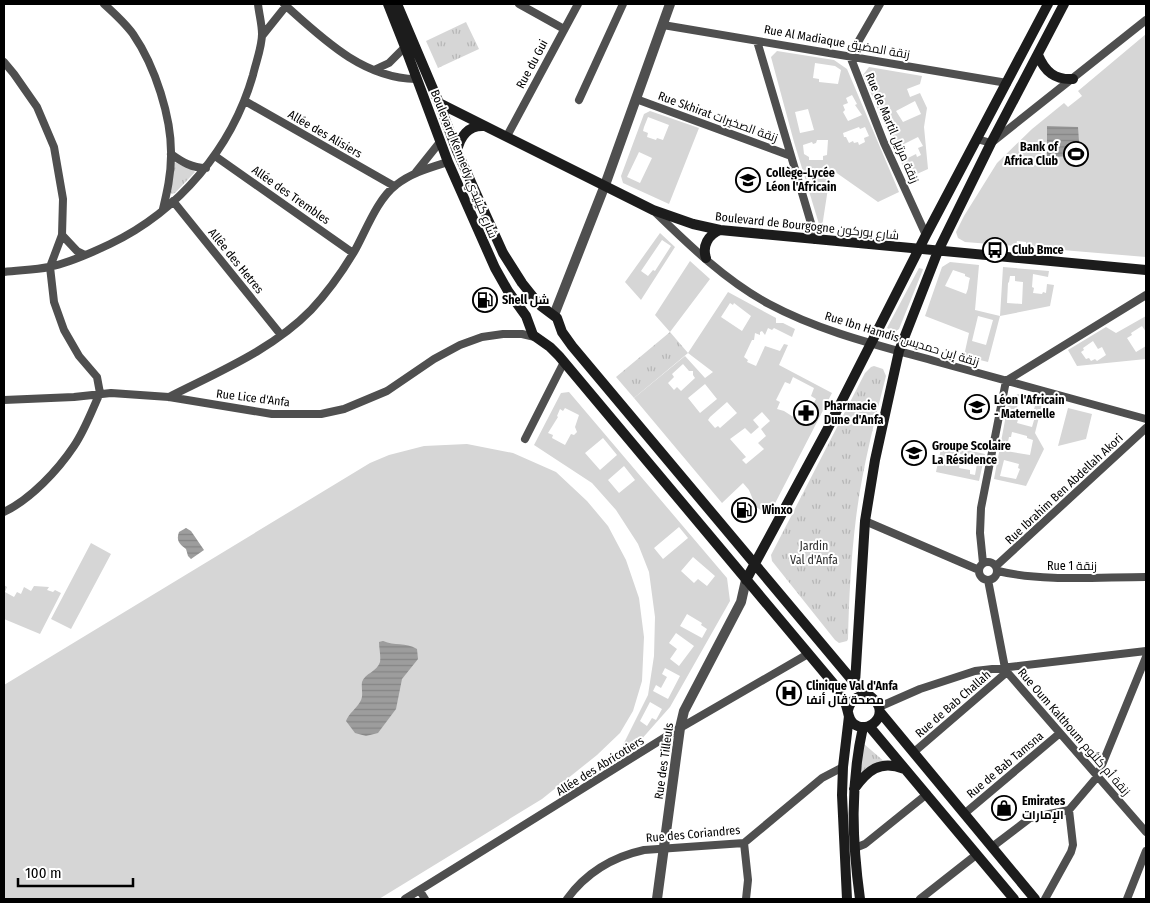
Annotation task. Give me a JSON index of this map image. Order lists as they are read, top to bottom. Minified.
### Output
{"streets":{"main road":["Boulevard Kennedy شارع كينيدي","Boulevard de Bourgogne شارع بوركون"],"street":["Rue Al Madiaque زنقة المضيق","Rue du Gui","Rue Skhirat زنقة الصخيرات","Rue de Martil زنقة مرتيل","Allée des Alisiers","Allée des Trembles","Allêe des Hetres","Rue Ibn Hamdis زنقة إبن حمديس","Rue Lice d'Anfa","Rue Ibrahim Ben Abdellah Akori","Rue 1 زنقة","Rue de Bab Challah","Rue Oum Kalthoum زنقة أم كلثوم","Rue des Tilleuls","Rue de Bab Tamsna","Allée des Abricotiers","Rue des Coriandres"]},"crossings":[["Rue Al Madiaque زنقة المضيق","Rue de Martil زنقة مرتيل"],["Rue du Gui","Boulevard de Bourgogne شارع بوركون"],["Boulevard Kennedy شارع كينيدي","Boulevard de Bourgogne شارع بوركون"],["Boulevard Kennedy شارع كينيدي","Rue Lice d'Anfa"],["Boulevard de Bourgogne شارع بوركون","Rue Ibn Hamdis زنقة إبن حمديس"],["Rue Ibrahim Ben Abdellah Akori","Rue 1 زنقة"],["Rue Ibrahim Ben Abdellah Akori","Rue Oum Kalthoum زنقة أم كلثوم"],["Rue 1 زنقة","Rue Oum Kalthoum زنقة أم كلثوم"],["Rue de Bab Challah","Rue Oum Kalthoum زنقة أم كلثوم"],["Rue Oum Kalthoum زنقة أم كلثوم","Rue de Bab Tamsna"],["Rue des Tilleuls","Allée des Abricotiers"],["Rue des Tilleuls","Rue des Coriandres"]],"parks":["Jardin Val d'Anfa"],"places":{"sports":["Bank of Africa Club"],"school or university":["Collège-Lycée Léon l'Africain","Léon l'Africain - Maternelle","Groupe Scolaire La Résidence"],"bus stop":["Club Bmce"],"fuel station":["Shell شل","Winxo"],"pharmacy":["Pharmacie Dune d'Anfa"],"hospital":["Clinique Val d'Anfa مصحة ڤال أنفا"],"shop":["Emirates الإمارات"]},"scale_bar":"100 m"}
